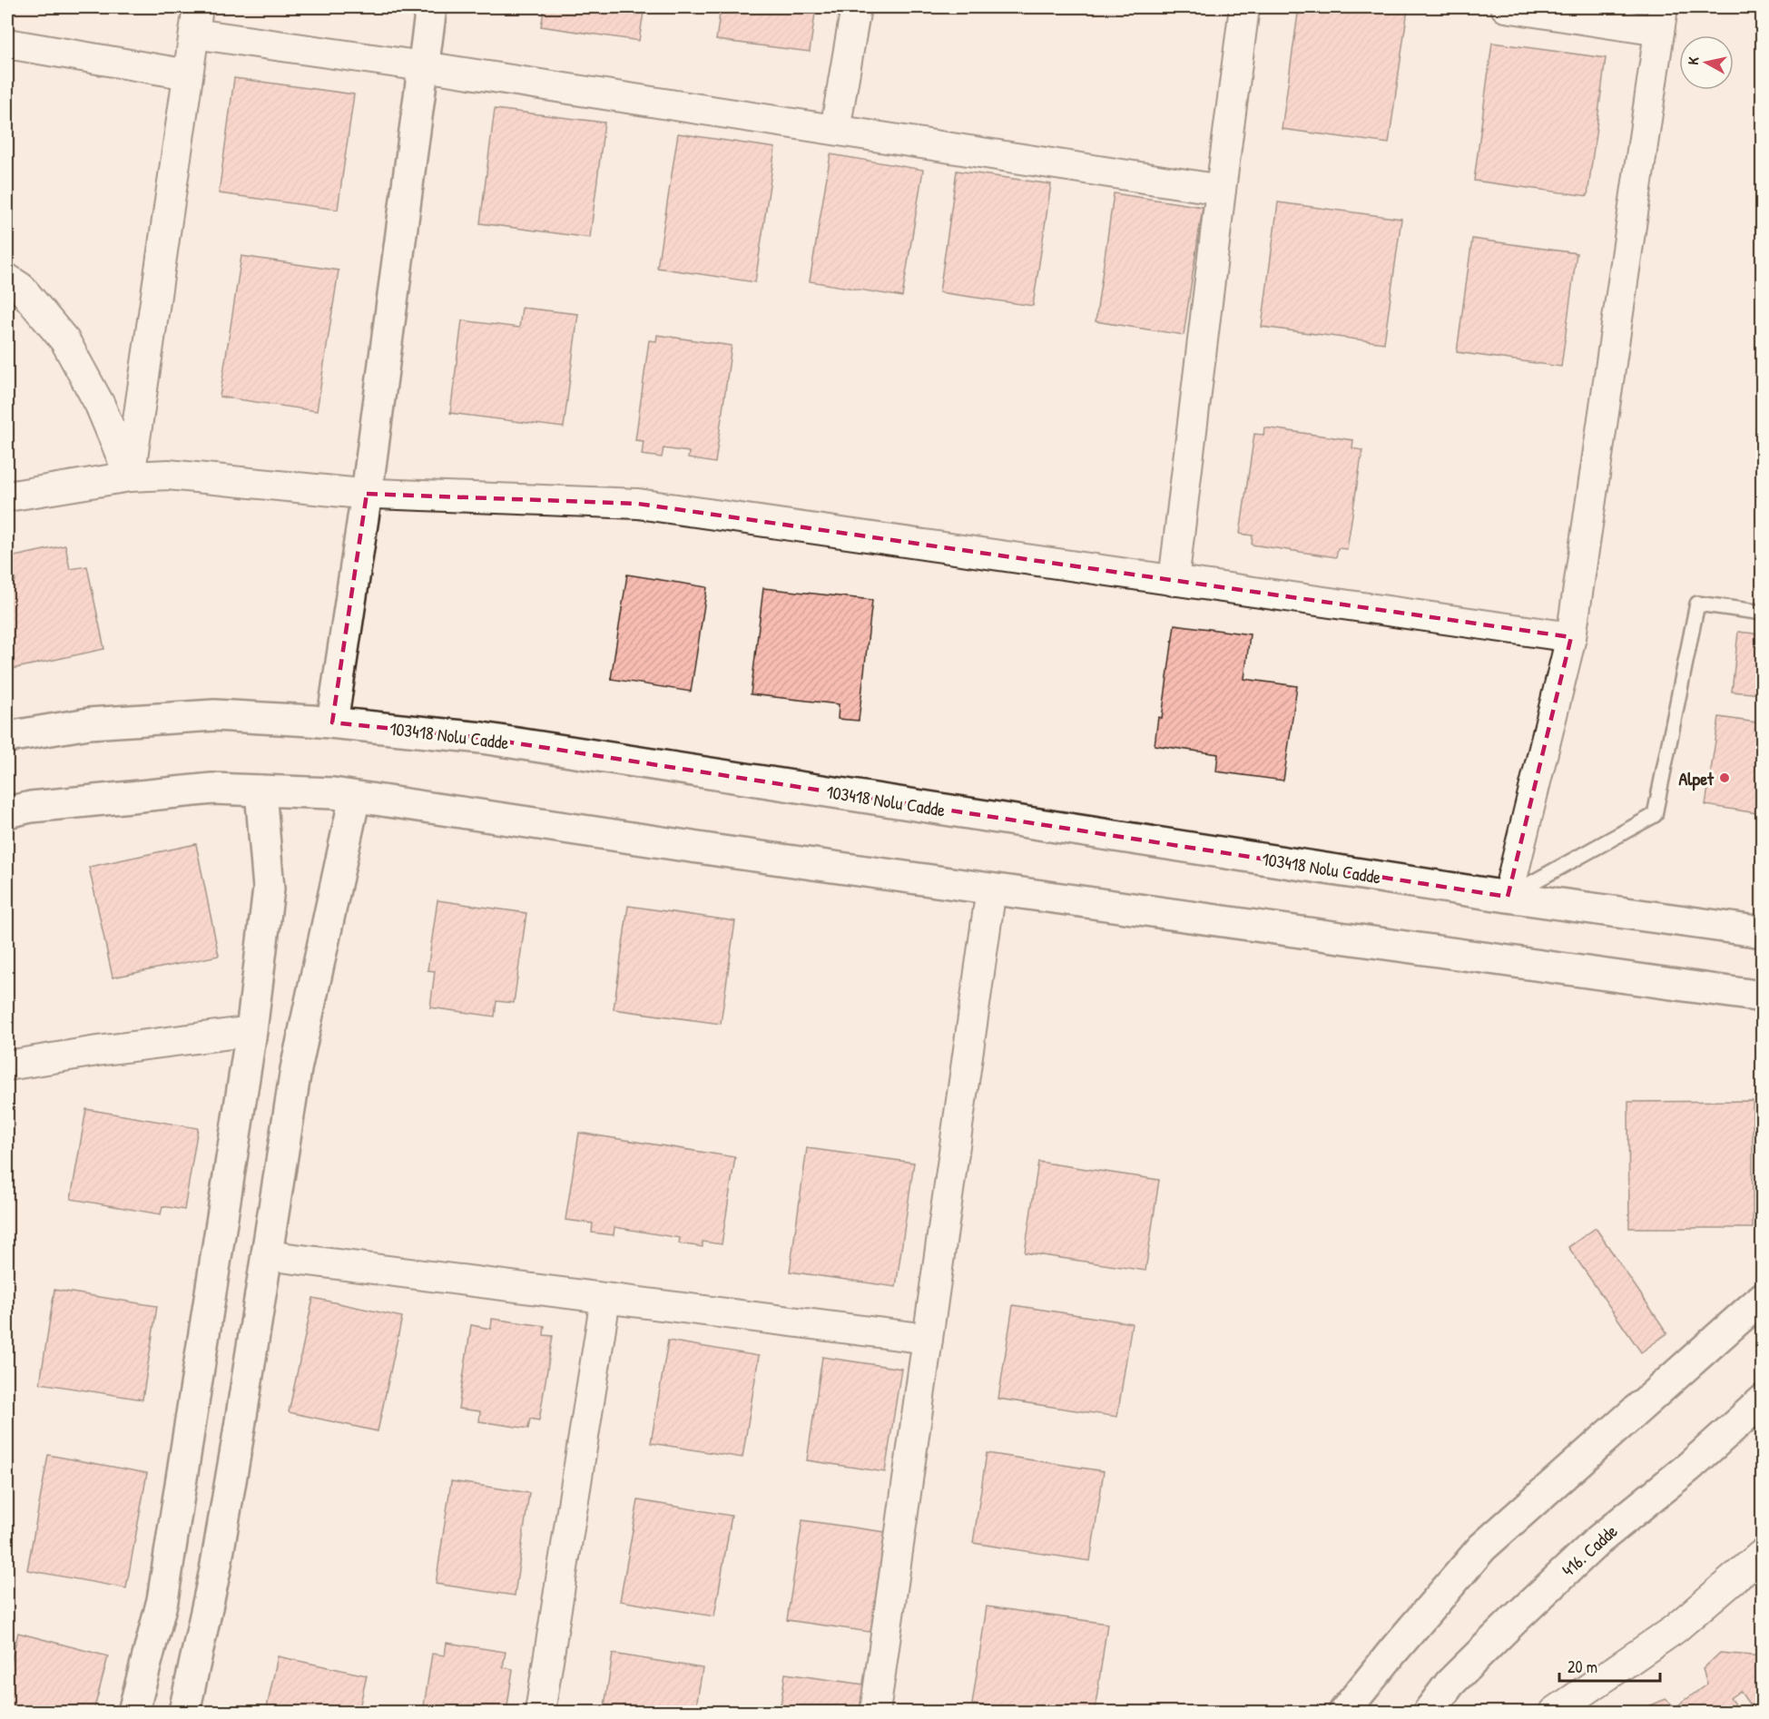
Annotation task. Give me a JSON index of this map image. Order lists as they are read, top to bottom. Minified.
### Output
{"streets":{"main road":["103418 Nolu Cadde","416. Cadde"]},"places":["Alpet"],"scale_bar":"20 m","north":"left"}
